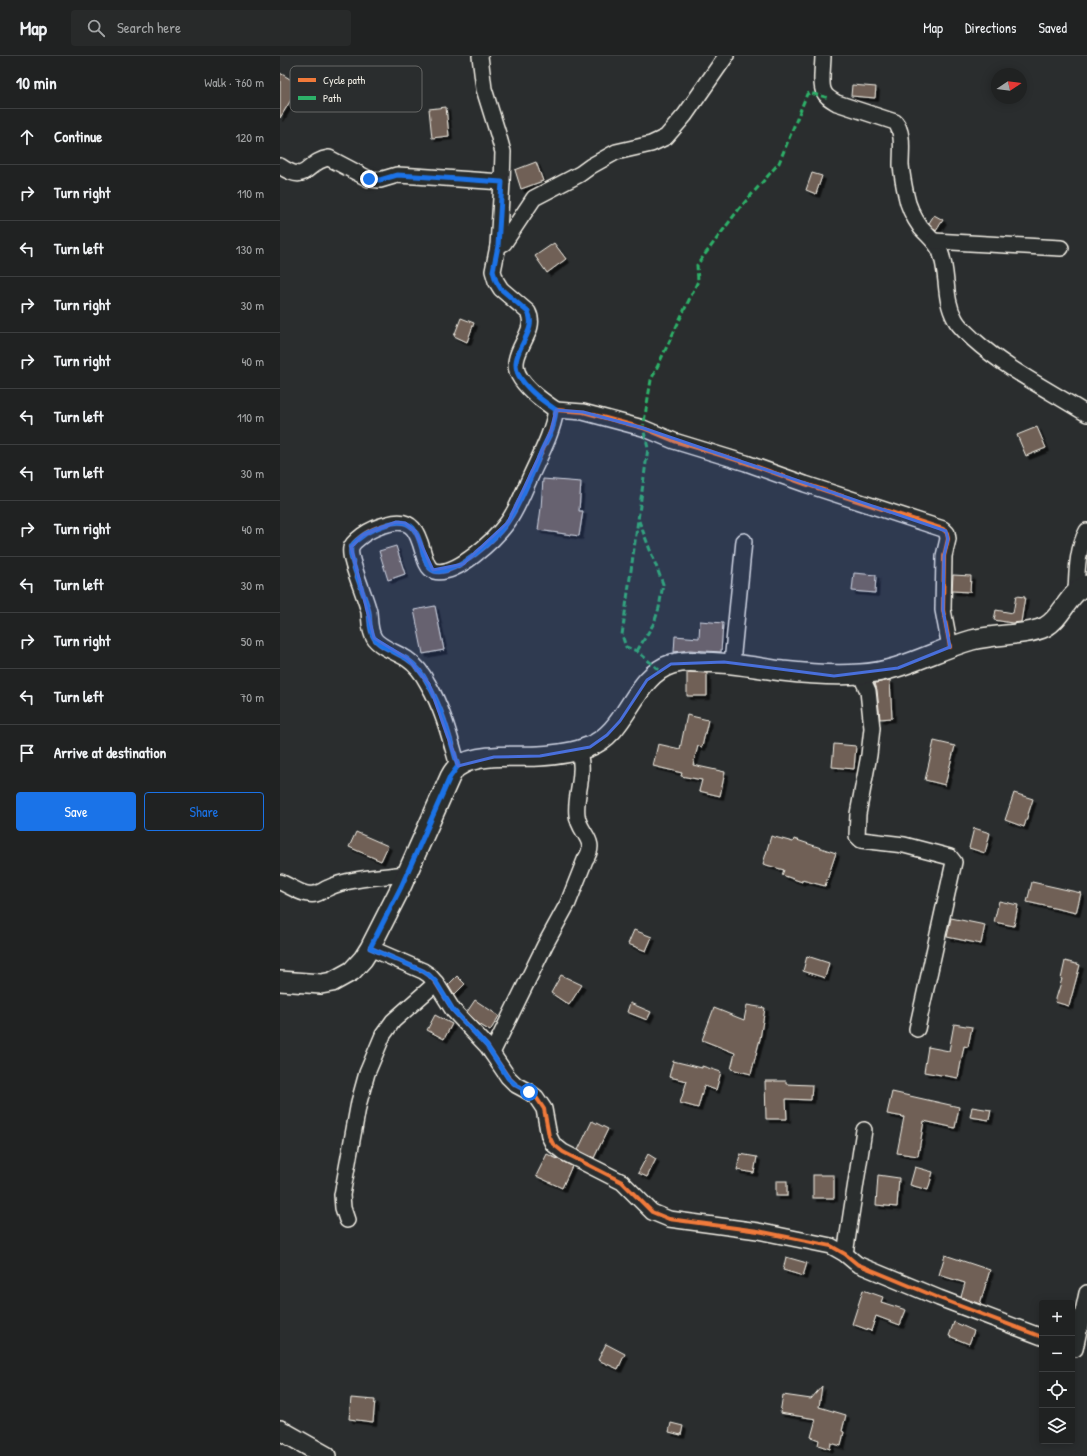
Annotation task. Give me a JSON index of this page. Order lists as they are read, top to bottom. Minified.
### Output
{"legend":["Cycle path","Path"],"north":"right","page":{"header":"Map","search":"Search here","nav":["Map","Directions","Saved"],"heading":["10 min","Walk · 760 m"],"list":[["Continue","120 m"],["Turn right","110 m"],["Turn left","130 m"],["Turn right","30 m"],["Turn right","40 m"],["Turn left","110 m"],["Turn left","30 m"],["Turn right","40 m"],["Turn left","30 m"],["Turn right","50 m"],["Turn left","70 m"],"Arrive at destination"],"buttons":["Save","Share"],"map_buttons":["+","−"]}}
